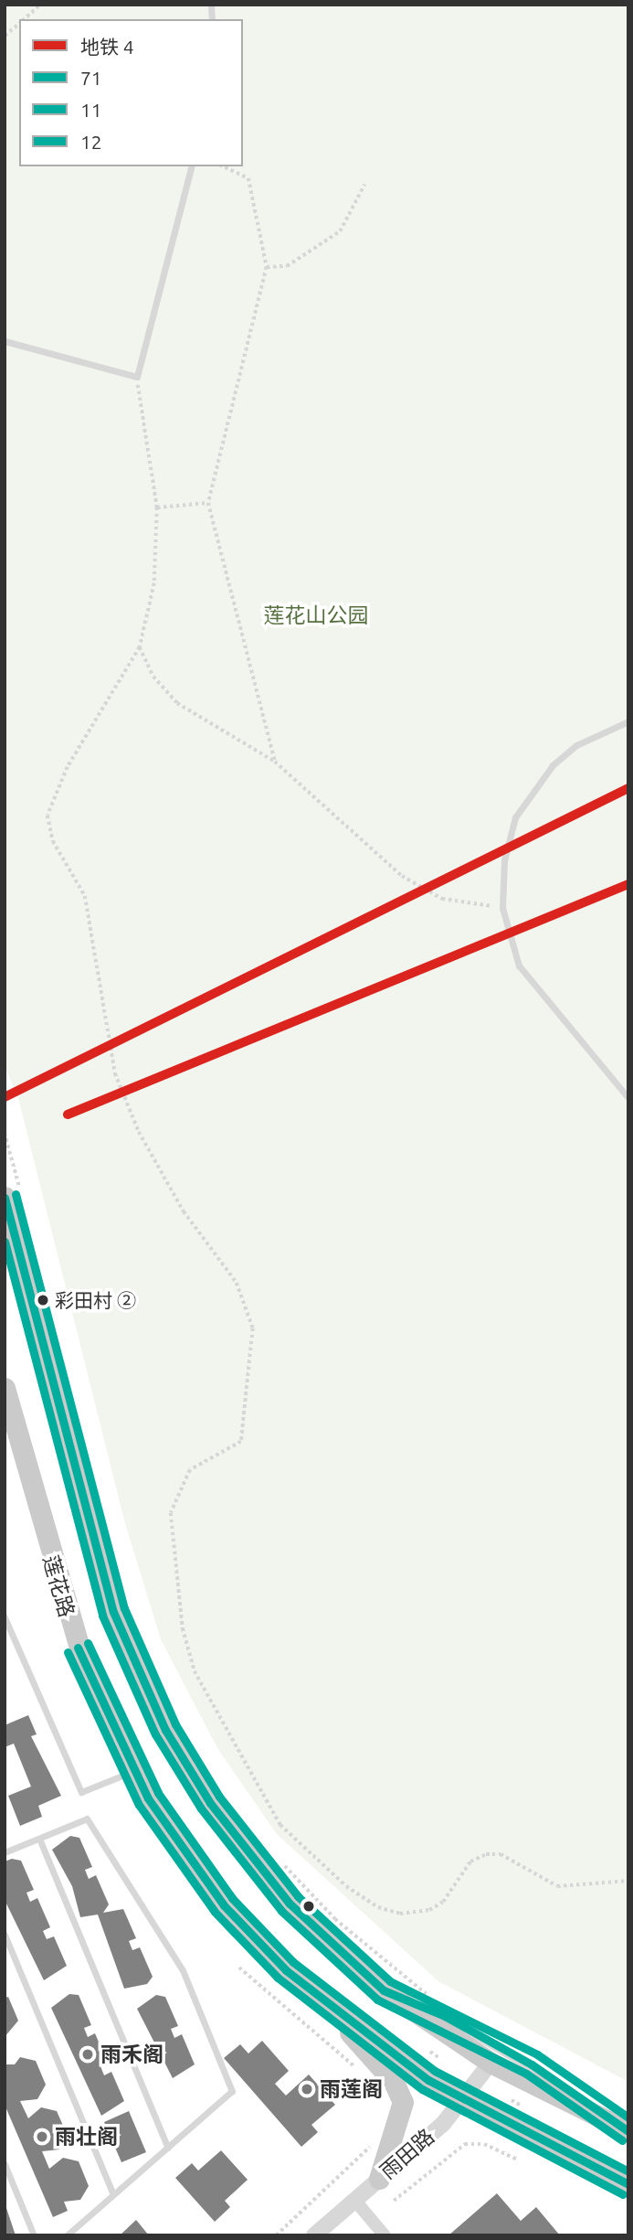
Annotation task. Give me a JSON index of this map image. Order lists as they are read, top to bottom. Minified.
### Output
{"streets":{"main road":["莲花路"],"street":["雨田路"]},"crossings":[["莲花路","雨田路"]],"parks":["莲花山公园"],"places":["彩田村 ②","雨禾阁","雨莲阁","雨壮阁"],"lines":["metro line 4","transit line 12","transit line 71","transit line 11"],"legend":["地铁 4","71","11","12"]}
